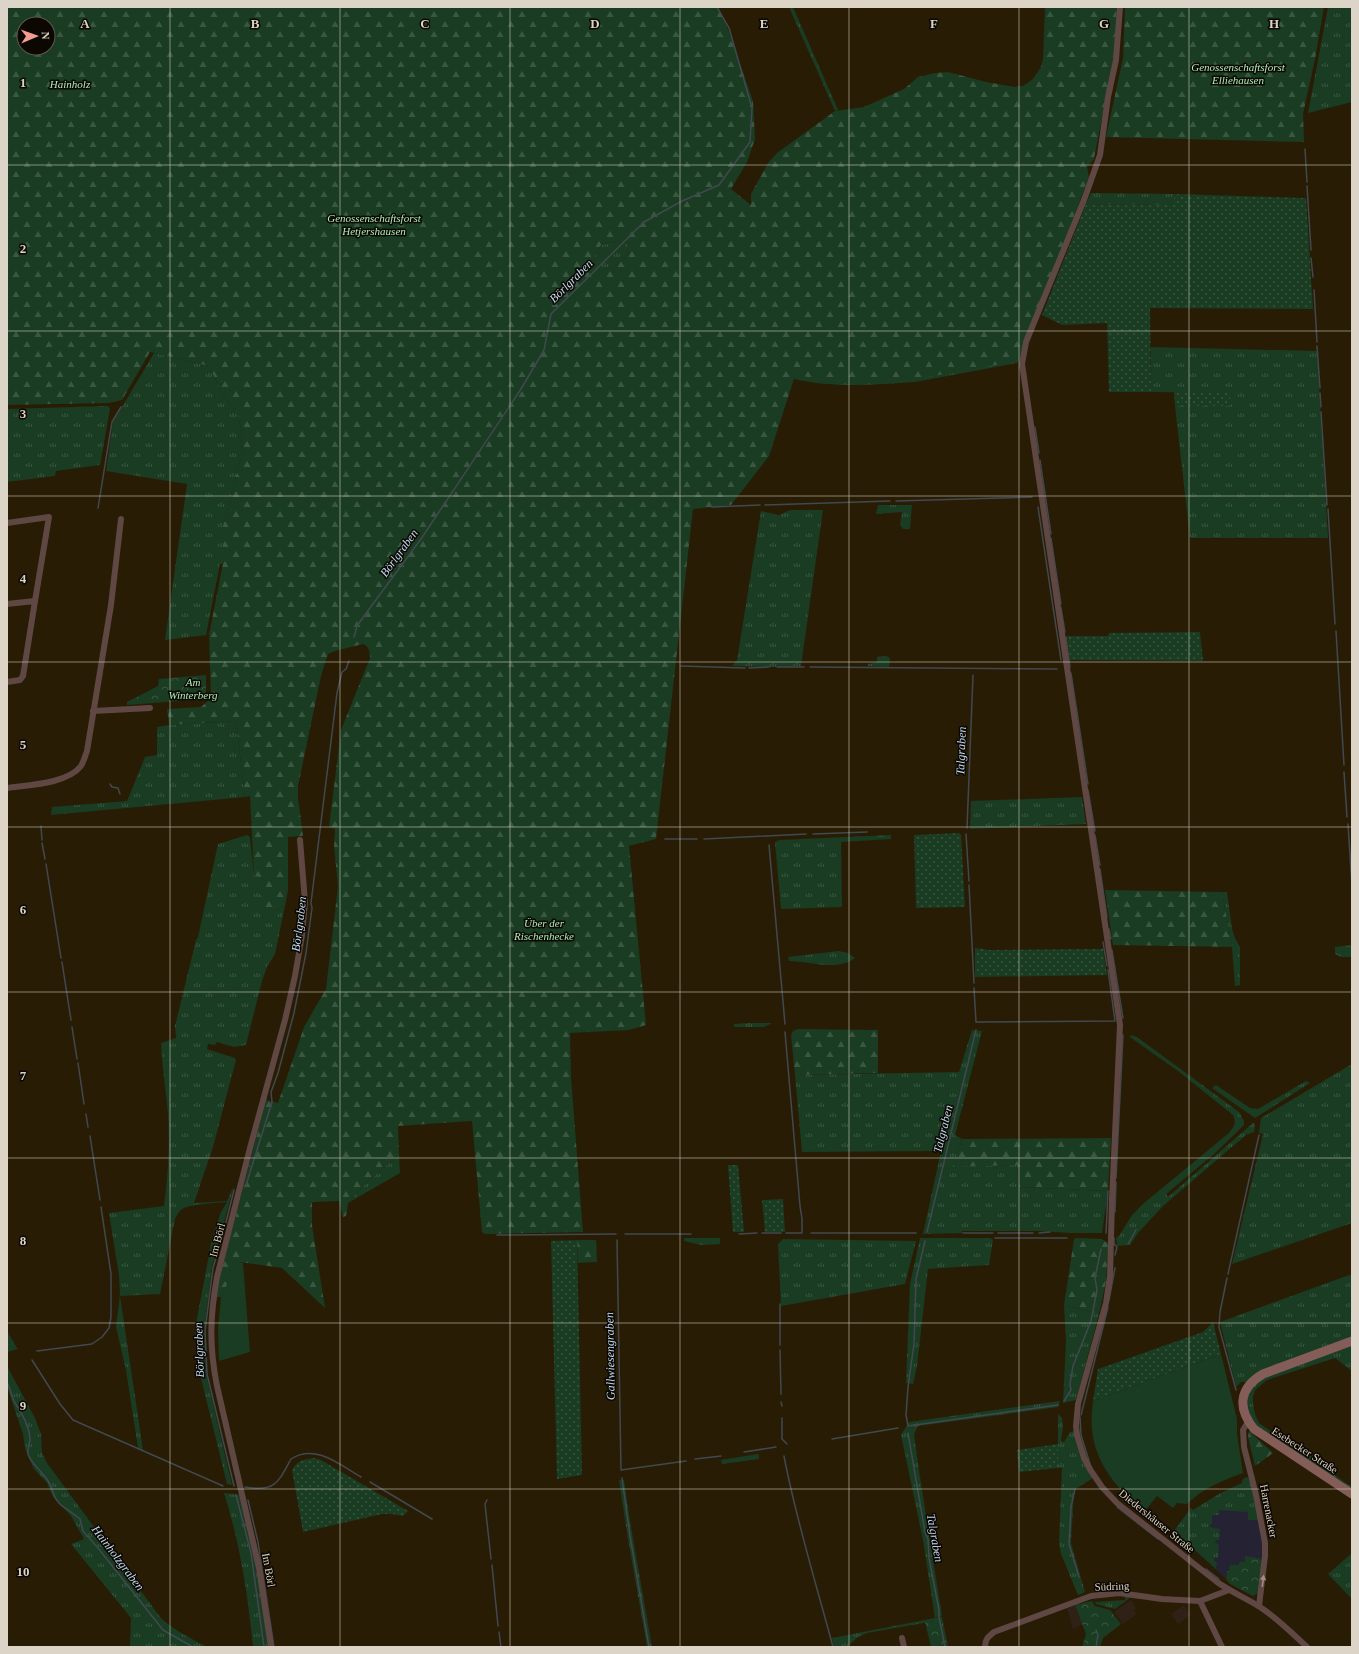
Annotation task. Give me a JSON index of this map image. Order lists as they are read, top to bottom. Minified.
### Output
{"streets":{"street":["Im Börl","Esebecker Straße","Harrenacker","Diedershäuser Straße","Südring"]},"crossings":[["Esebecker Straße","Harrenacker"],["Harrenacker","Diedershäuser Straße"],["Diedershäuser Straße","Südring"]],"one_way":["Harrenacker"],"water":["Börlgraben","Talgraben","Gallwiesengraben","Hainholzgraben"],"parks":["Genossenschaftsforst Elliehausen","Hainholz","Genossenschaftsforst Hetjershausen","Am Winterberg","Über der Rischenhecke"],"north":"right","grid":{"columns":["A","B","C","D","E","F","G","H"],"rows":["1","2","3","4","5","6","7","8","9","10"]}}
